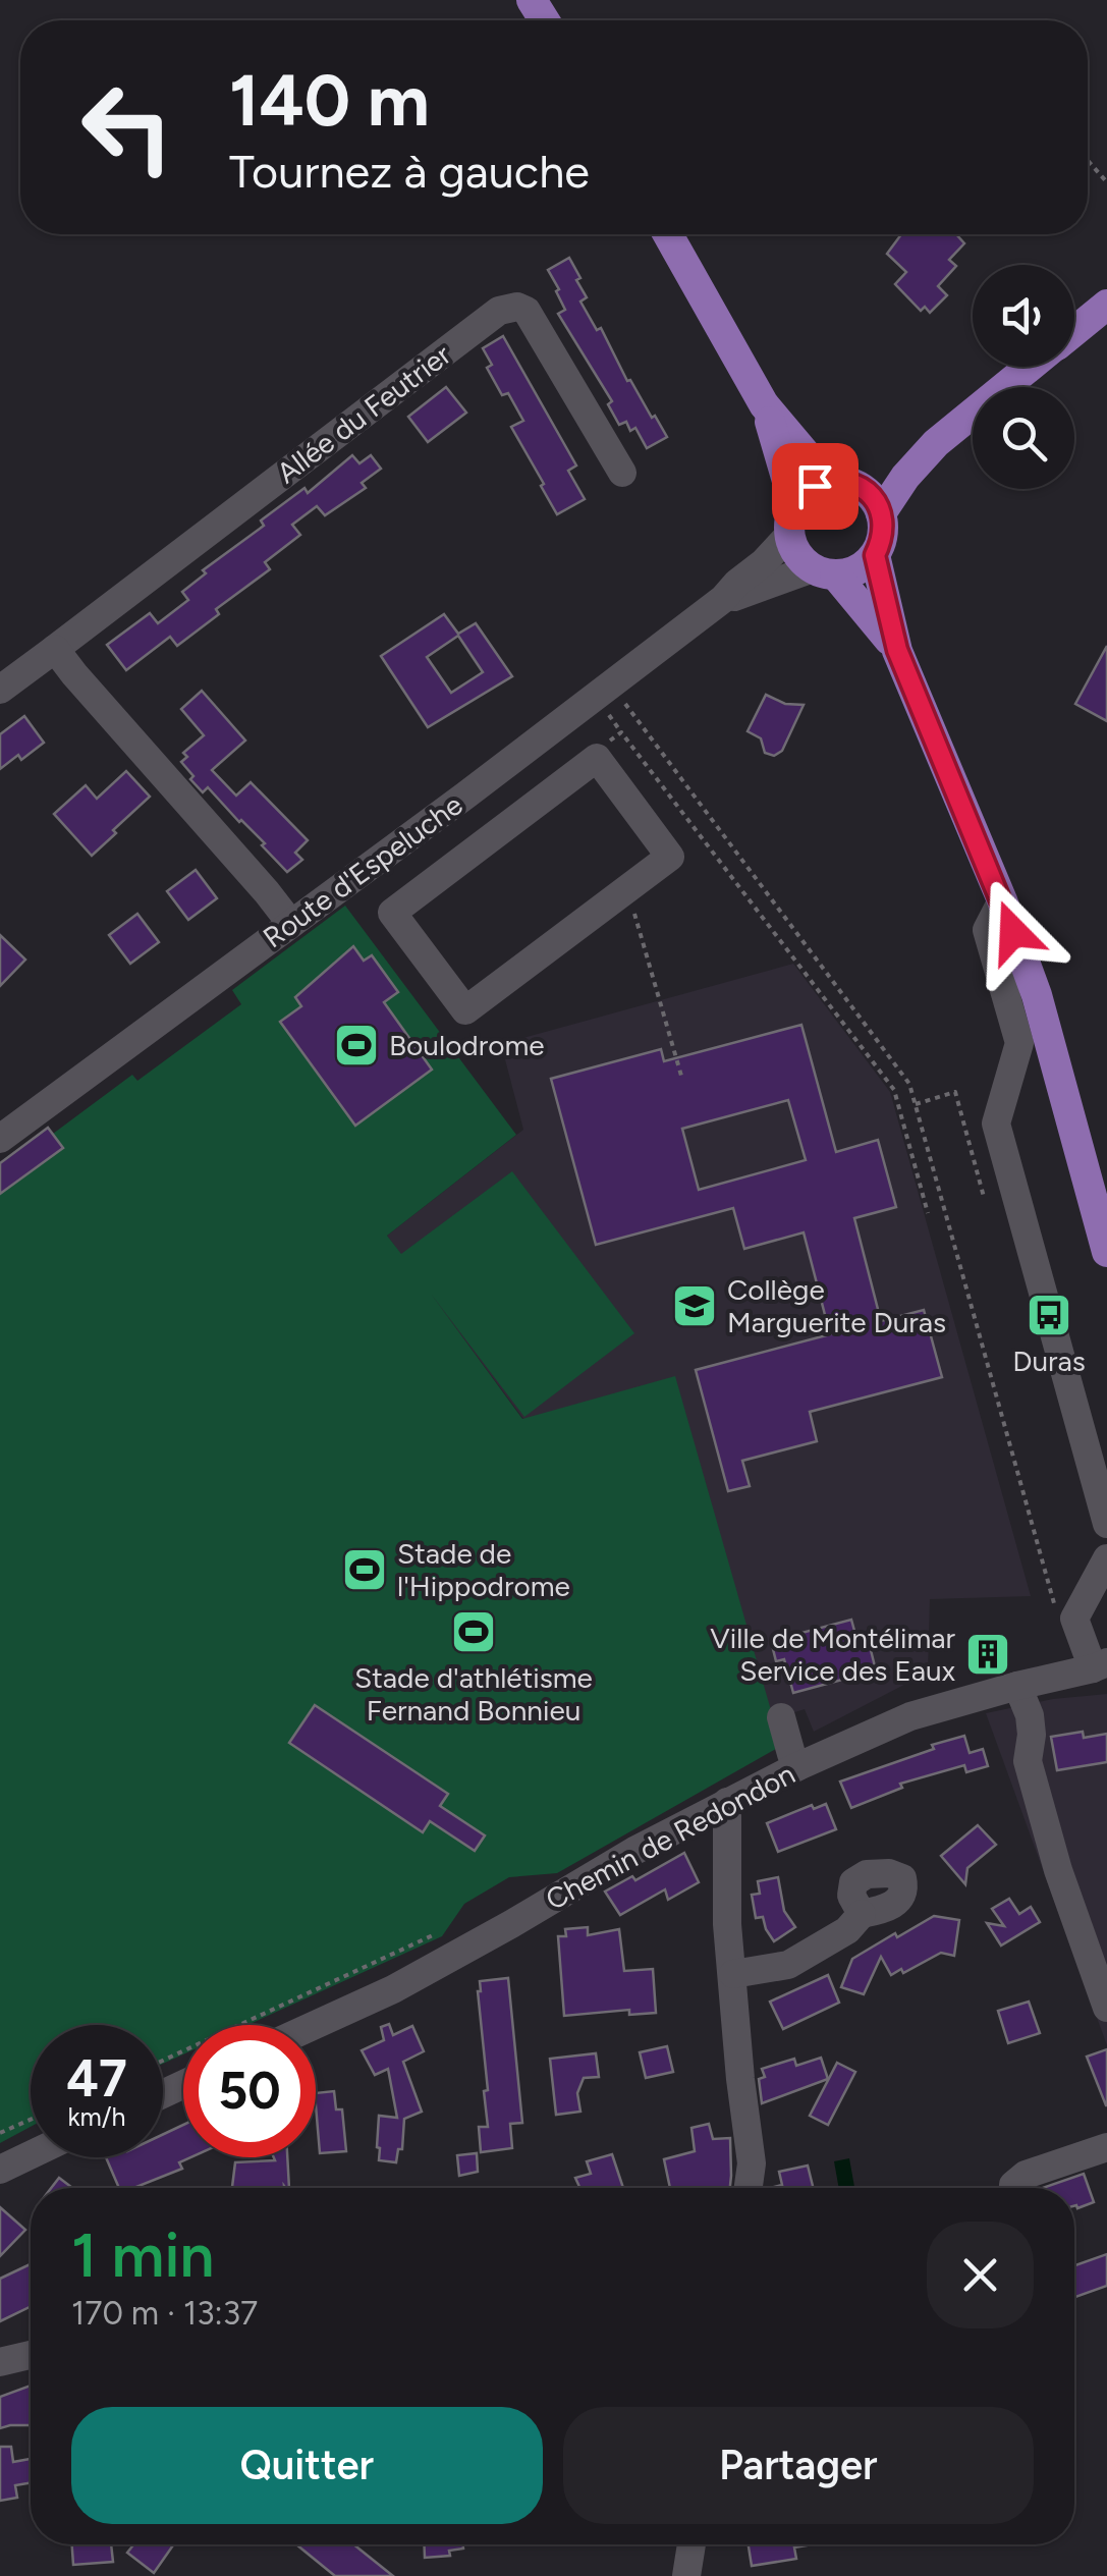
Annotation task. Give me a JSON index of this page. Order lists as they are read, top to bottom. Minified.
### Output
{"streets":{"street":["Allée du Feutrier","Route d'Espeluche","Chemin de Redondon"]},"places":{"sports":["Boulodrome","Stade de l'Hippodrome","Stade d'athlétisme Fernand Bonnieu"],"school or university":["Collège Marguerite Duras"],"bus stop":["Duras"],"building":["Ville de Montélimar Service des Eaux"]},"page":{"turn":["140 m","Tournez à gauche"],"speed":"47 km/h","limit":"50","heading":["1 min","170 m · 13:37"],"buttons":["Quitter","Partager"]}}
